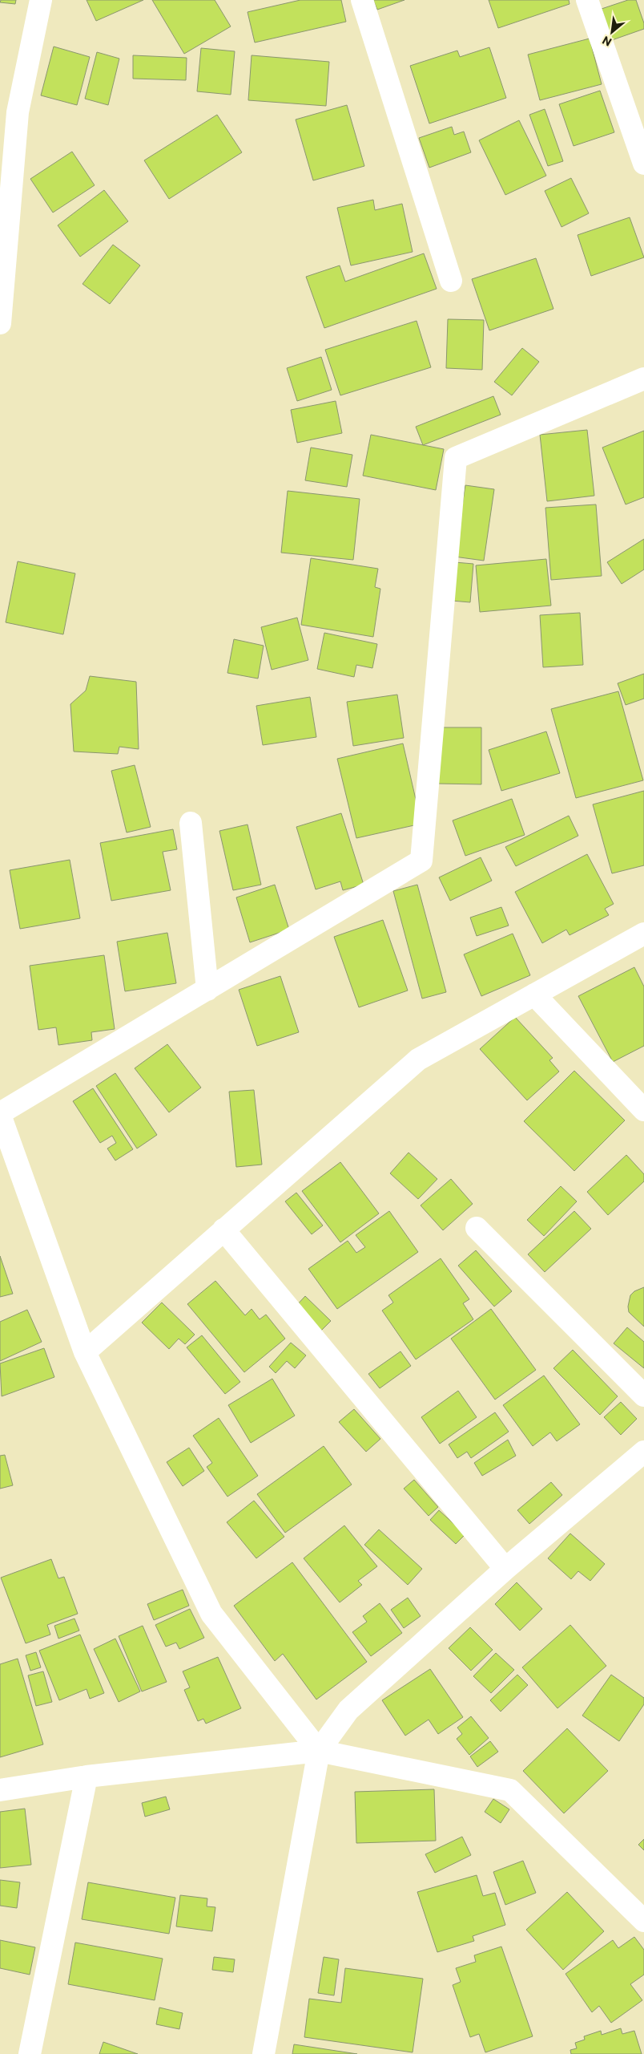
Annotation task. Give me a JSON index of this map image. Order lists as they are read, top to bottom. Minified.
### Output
{"north":"bottom left"}
